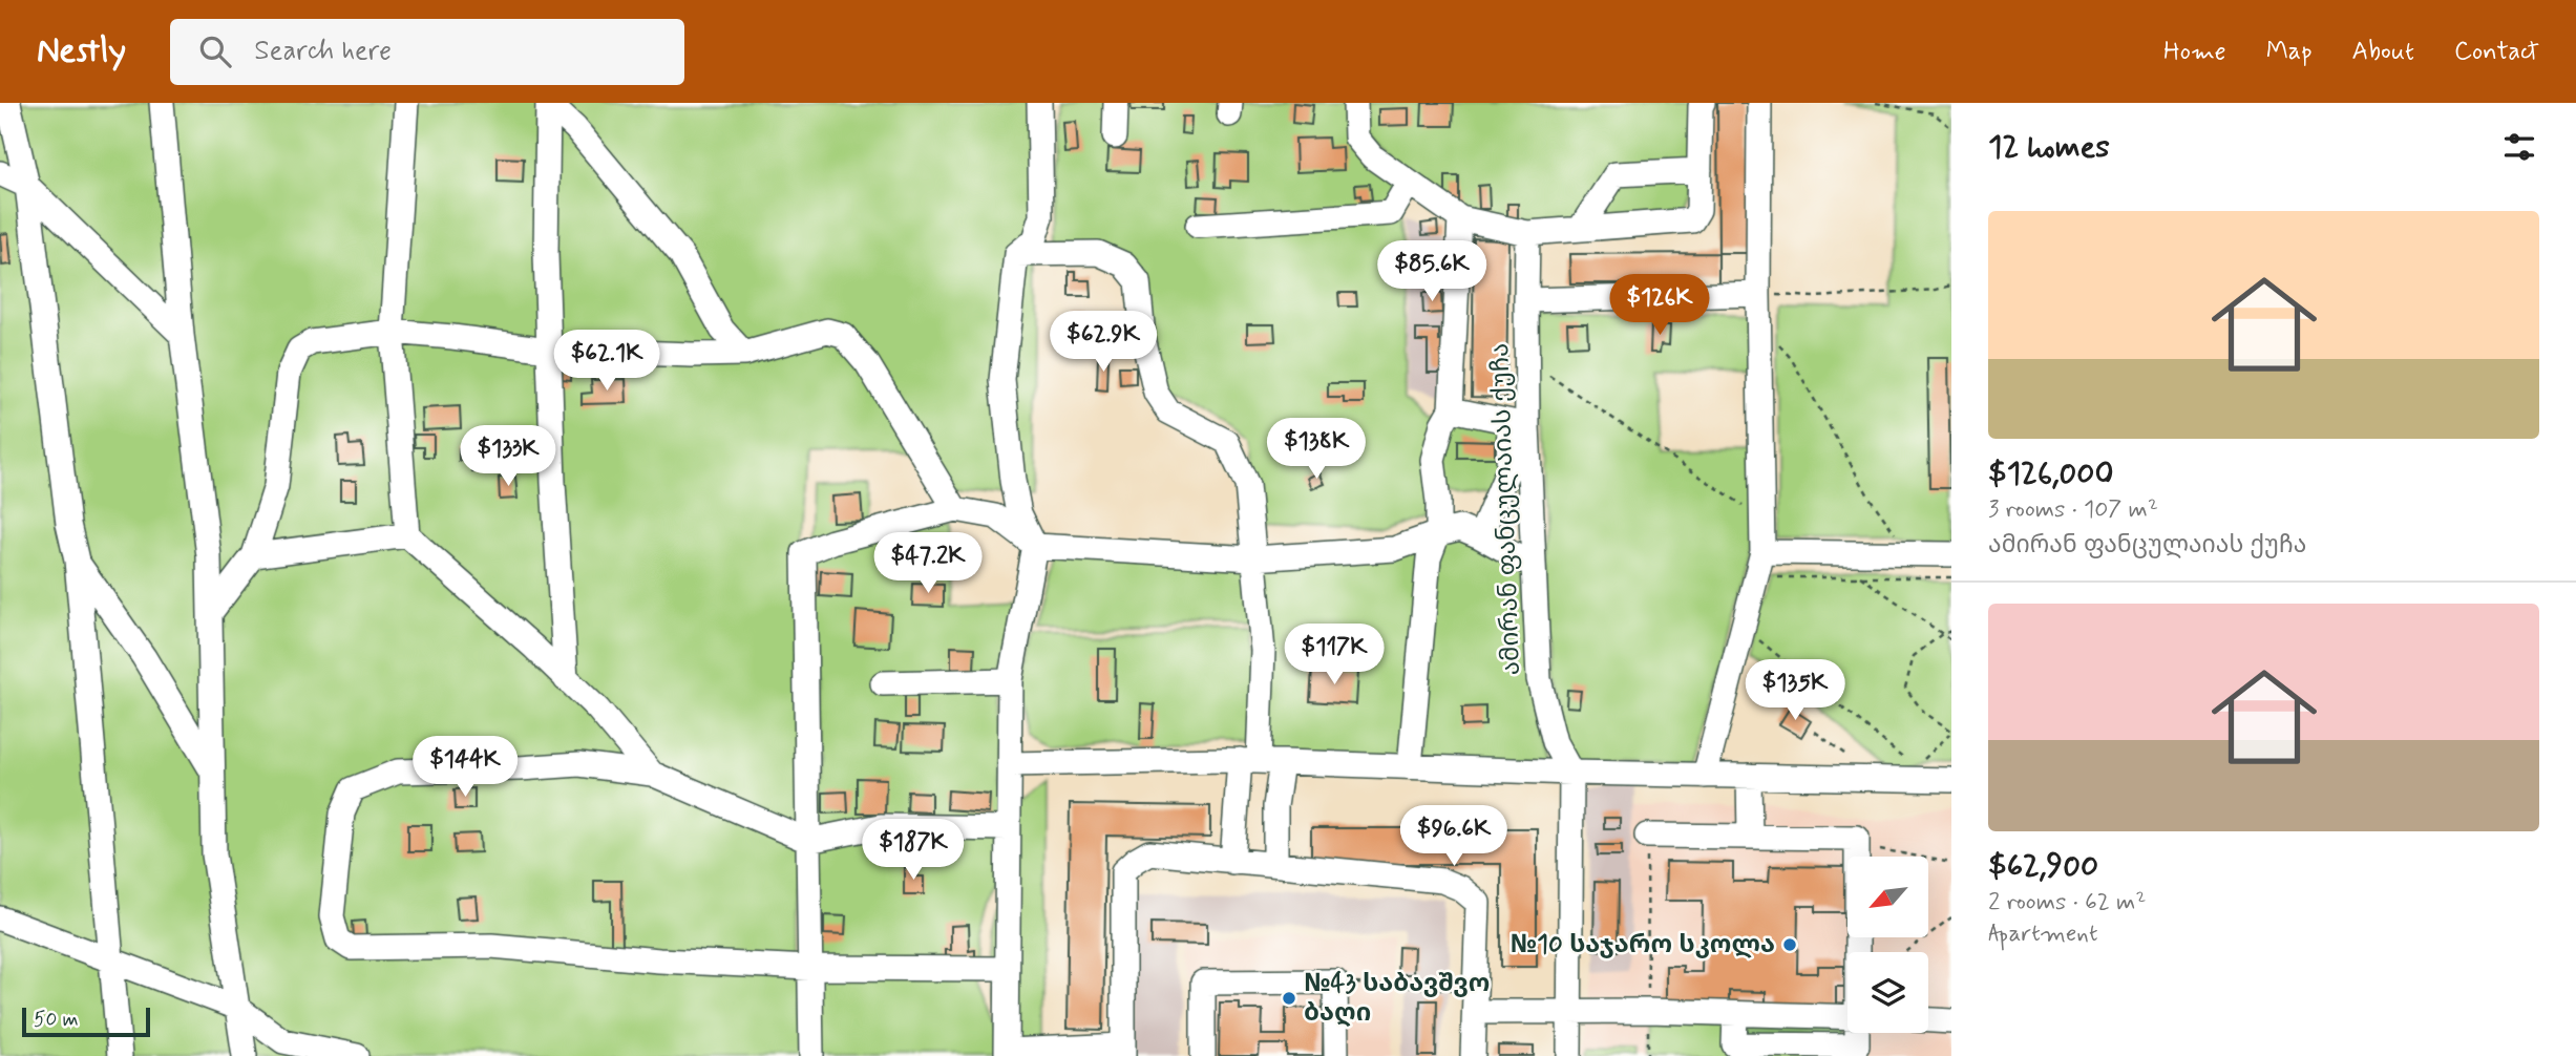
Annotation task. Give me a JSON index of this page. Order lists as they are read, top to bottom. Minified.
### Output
{"streets":{"street":["ამირან ფანცულაიას ქუჩა"]},"places":["№10 საჯარო სკოლა","№43 საბავშვო ბაღი"],"scale_bar":"50 m","north":"bottom left","page":{"header":"Nestly","search":"Search here","nav":["Home","Map","About","Contact"],"heading":"12 homes","list":[{"name":"$126,000","note":"3 rooms · 107 m² · ამირან ფანცულაიას ქუჩა"},{"name":"$62,900","note":"2 rooms · 62 m² · Apartment"}],"price":["$85.6K","$126K","$62.9K","$62.1K","$138K","$133K","$47.2K","$117K","$135K","$144K","$96.6K","$187K"],"scale":"50 m"}}
